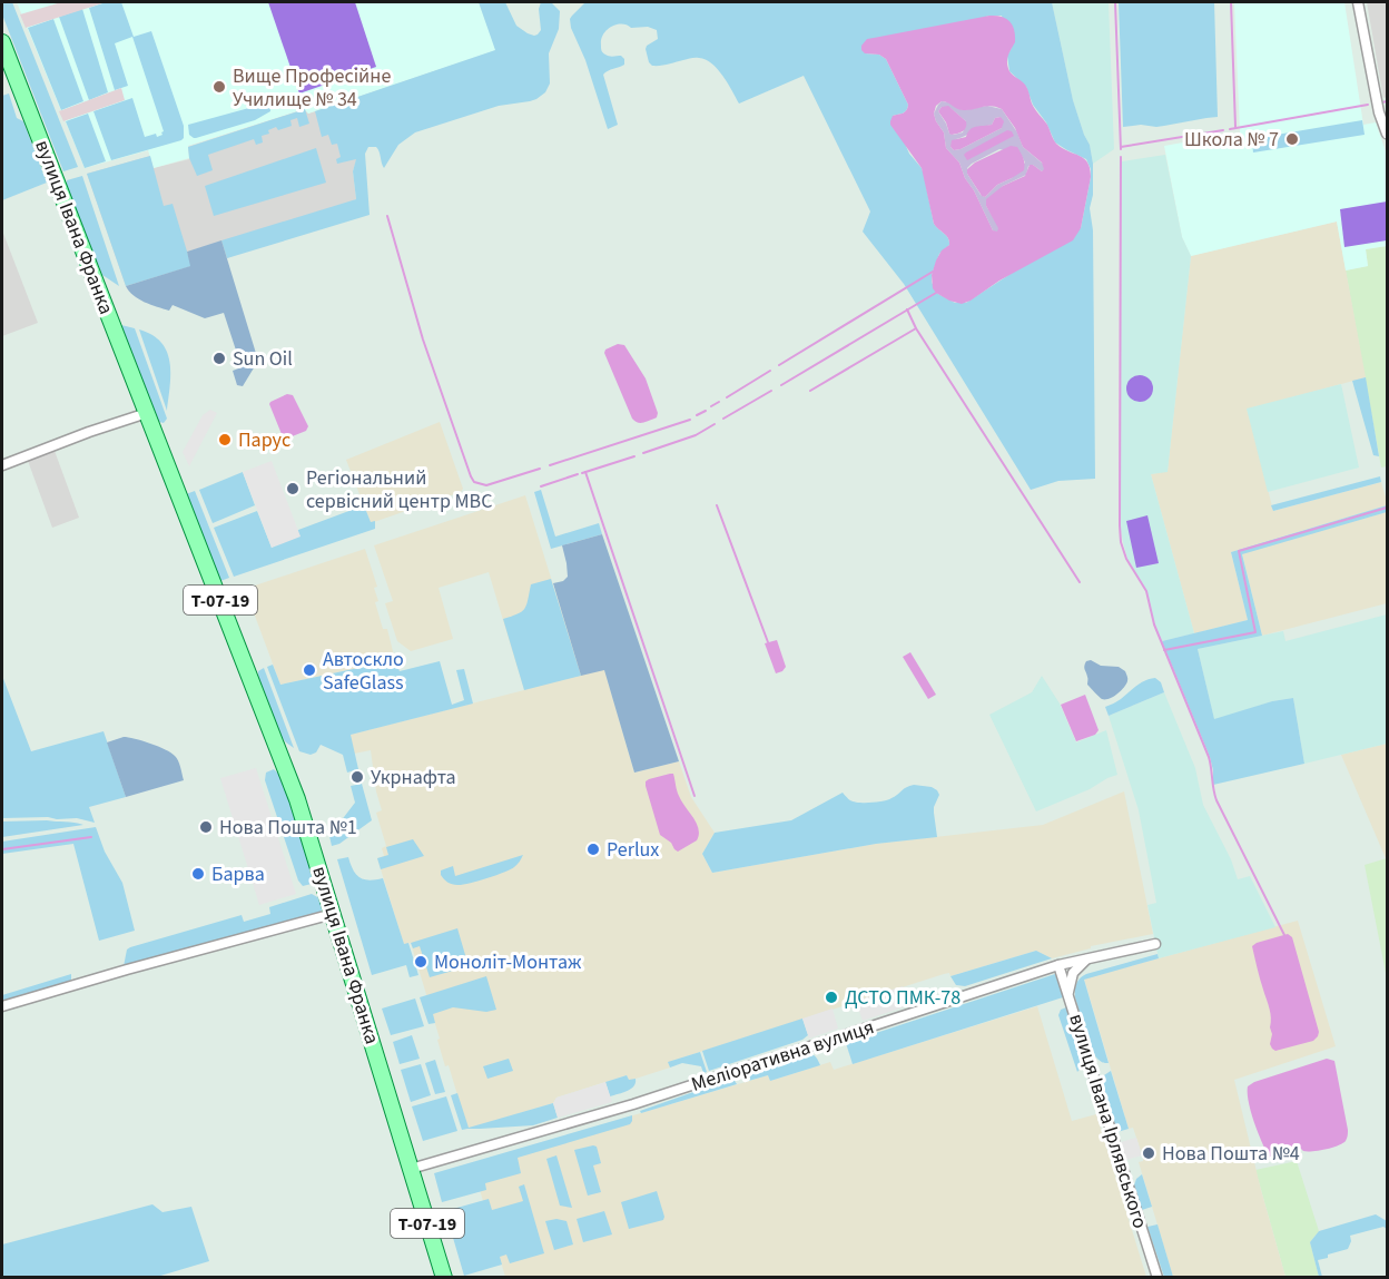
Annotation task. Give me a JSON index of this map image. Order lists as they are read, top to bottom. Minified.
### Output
{"streets":{"main road":["вулиця Івана Франка","Т-07-19"],"street":["Меліоративна вулиця","вулиця Івана Ірлявського"]},"crossings":[["вулиця Івана Франка","Меліоративна вулиця"],["Меліоративна вулиця","вулиця Івана Ірлявського"]],"places":["Вище Професійне Училище № 34","Школа № 7","Sun Oil","Парус","Регіональний сервісний центр МВС","Автоскло SafeGlass","Укрнафта","Нова Пошта №1","Perlux","Барва","Моноліт-Монтаж","ДСТО ПМК-78","Нова Пошта №4"]}
